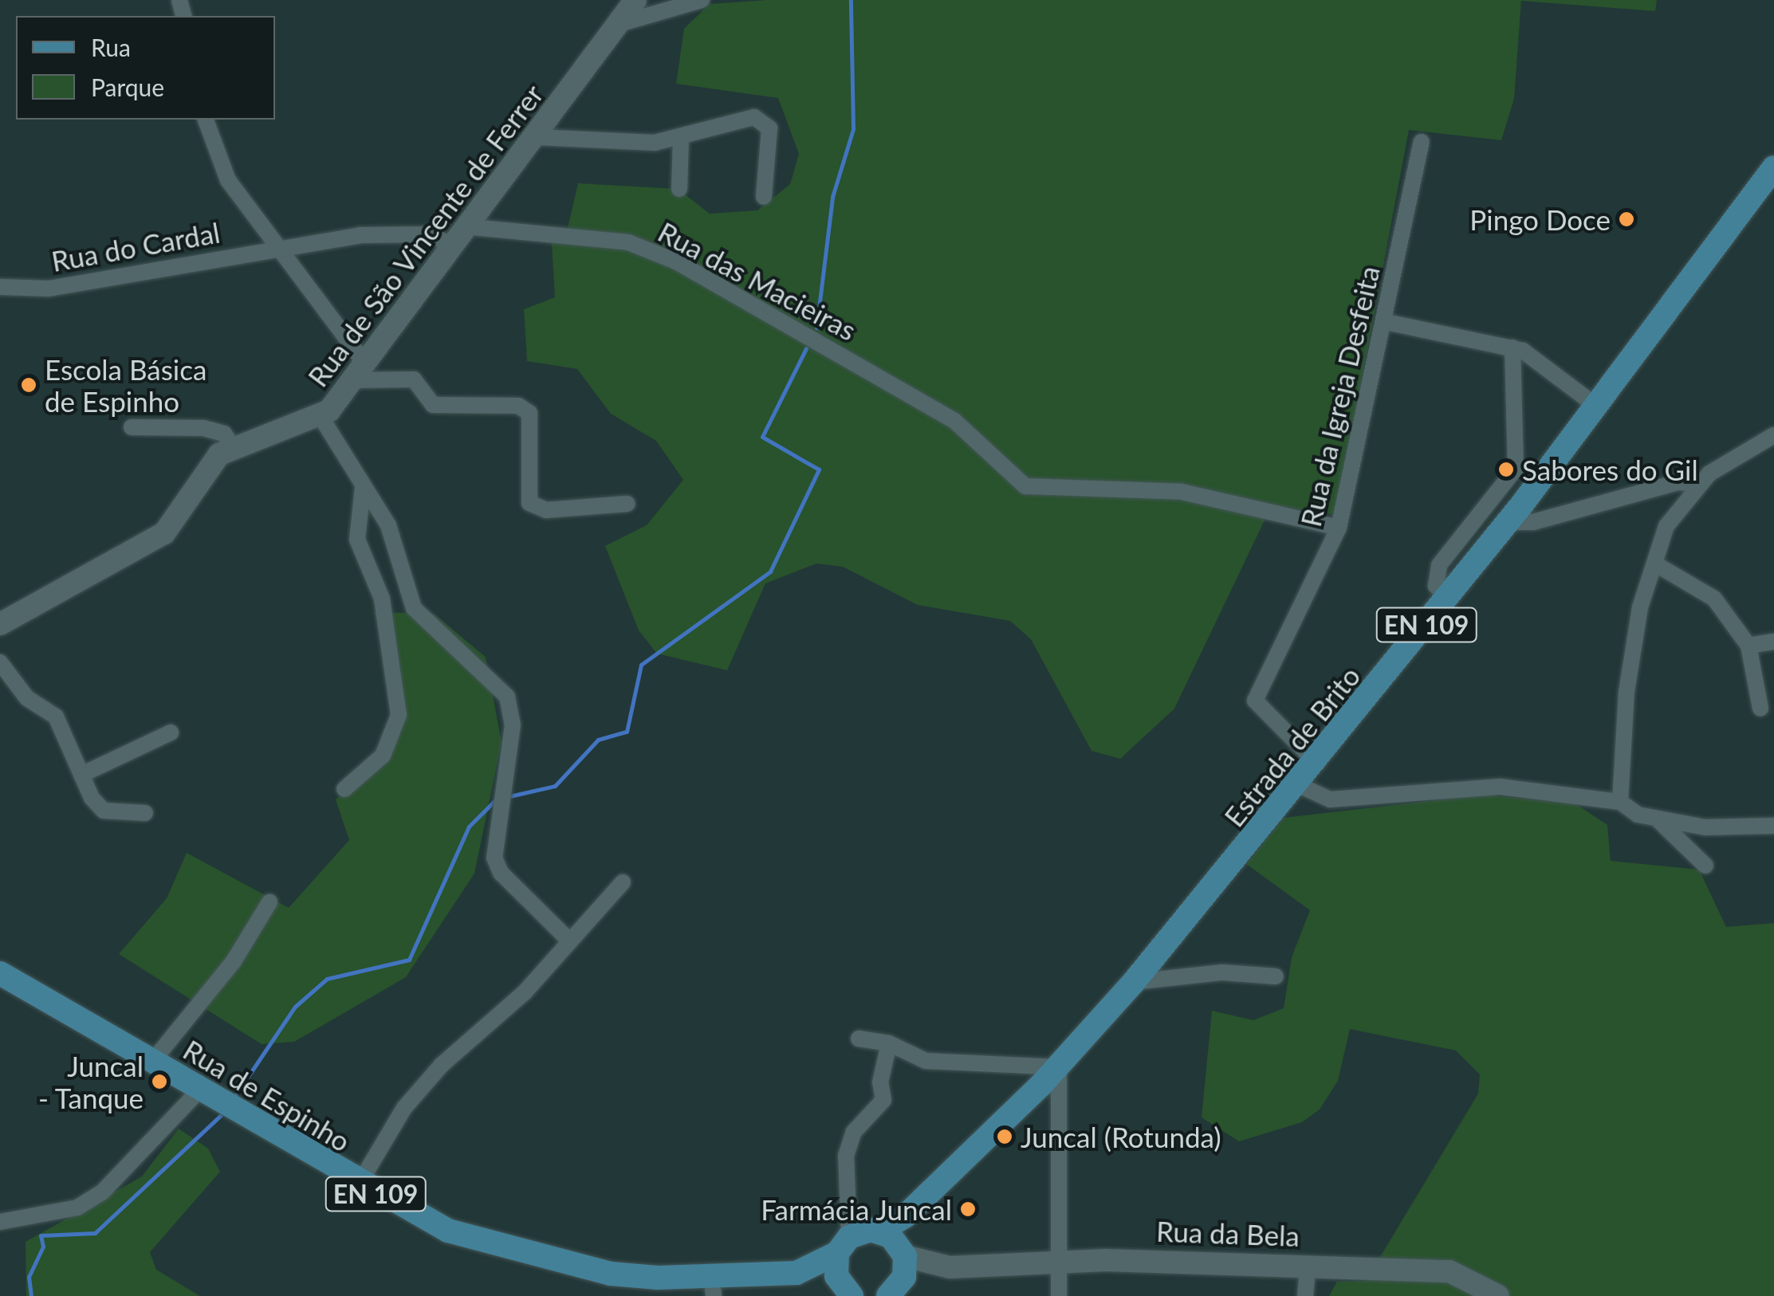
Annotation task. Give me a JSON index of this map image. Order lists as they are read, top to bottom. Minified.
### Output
{"streets":{"main road":["EN 109","Estrada de Brito","Rua de Espinho"],"street":["Rua de São Vincente de Ferrer","Rua do Cardal","Rua das Macieiras","Rua da Igreja Desfeita","Rua da Bela"]},"crossings":[["Rua de São Vincente de Ferrer","Rua das Macieiras"],["Rua do Cardal","Rua das Macieiras"],["Rua das Macieiras","Rua da Igreja Desfeita"],["Rua da Igreja Desfeita","Estrada de Brito"],["EN 109","Estrada de Brito"],["EN 109","Rua de Espinho"],["EN 109","Rua da Bela"],["Estrada de Brito","Rua de Espinho"],["Estrada de Brito","Rua da Bela"],["Rua de Espinho","Rua da Bela"]],"places":["Pingo Doce","Escola Básica de Espinho","Sabores do Gil","Juncal - Tanque","Juncal (Rotunda)","Farmácia Juncal"],"legend":["Rua","Parque"]}
